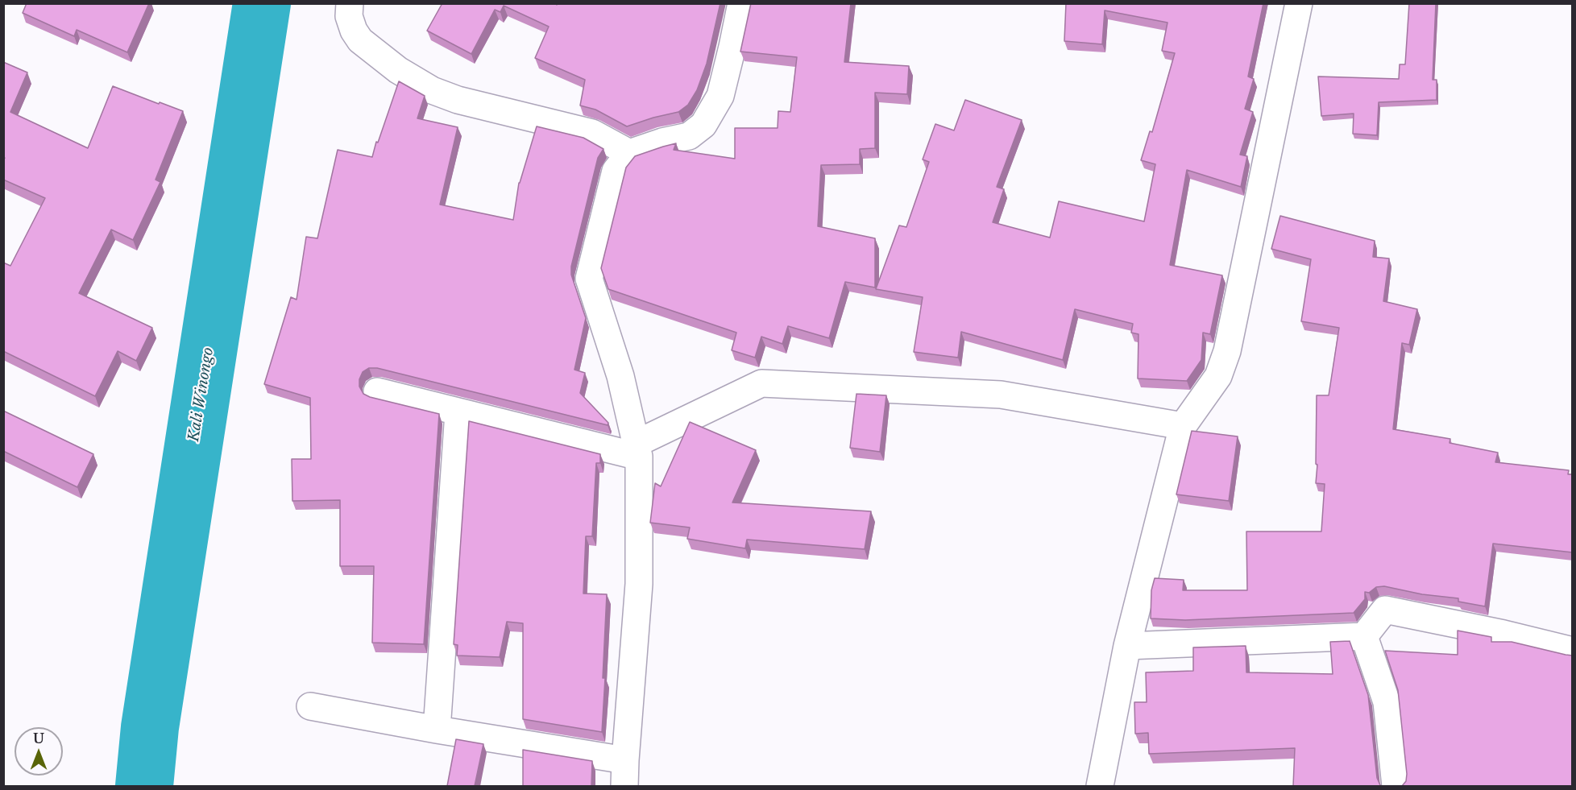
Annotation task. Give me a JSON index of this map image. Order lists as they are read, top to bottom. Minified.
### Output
{"water":["Kali Winongo"],"north":"top"}
